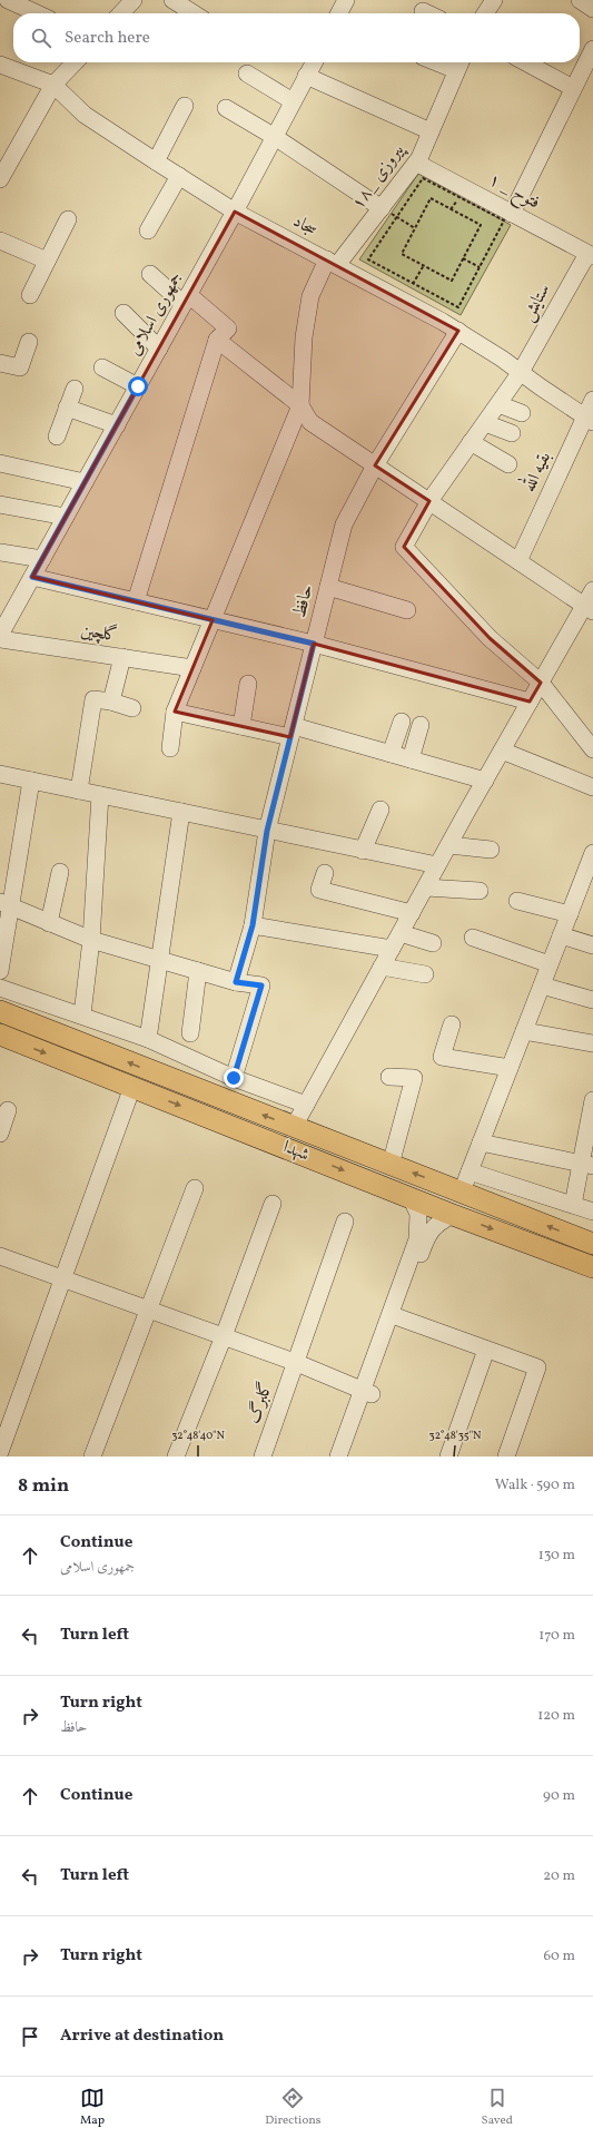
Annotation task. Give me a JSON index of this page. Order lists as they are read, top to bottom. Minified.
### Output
{"streets":{"main road":["شهدا"],"street":["پیروزی _۱۸","فتوح _ ۱","سجاد","ستایش","جمهوری اسلامی","بقیه الله","حافظ","گلچین","گلبرگ"]},"crossings":[["پیروزی _۱۸","فتوح _ ۱"],["پیروزی _۱۸","سجاد"],["پیروزی _۱۸","گلچین"],["فتوح _ ۱","ستایش"],["سجاد","ستایش"],["سجاد","جمهوری اسلامی"],["سجاد","بقیه الله"],["سجاد","حافظ"]],"page":{"search":"Search here","heading":["8 min","Walk · 590 m"],"list":[["Continue","جمهوری اسلامی","130 m"],["Turn left","170 m"],["Turn right","حافظ","120 m"],["Continue","90 m"],["Turn left","20 m"],["Turn right","60 m"],"Arrive at destination"],"nav":["Map","Directions","Saved"]},"coordinates":["32°48'40\"N","32°48'35\"N"]}
